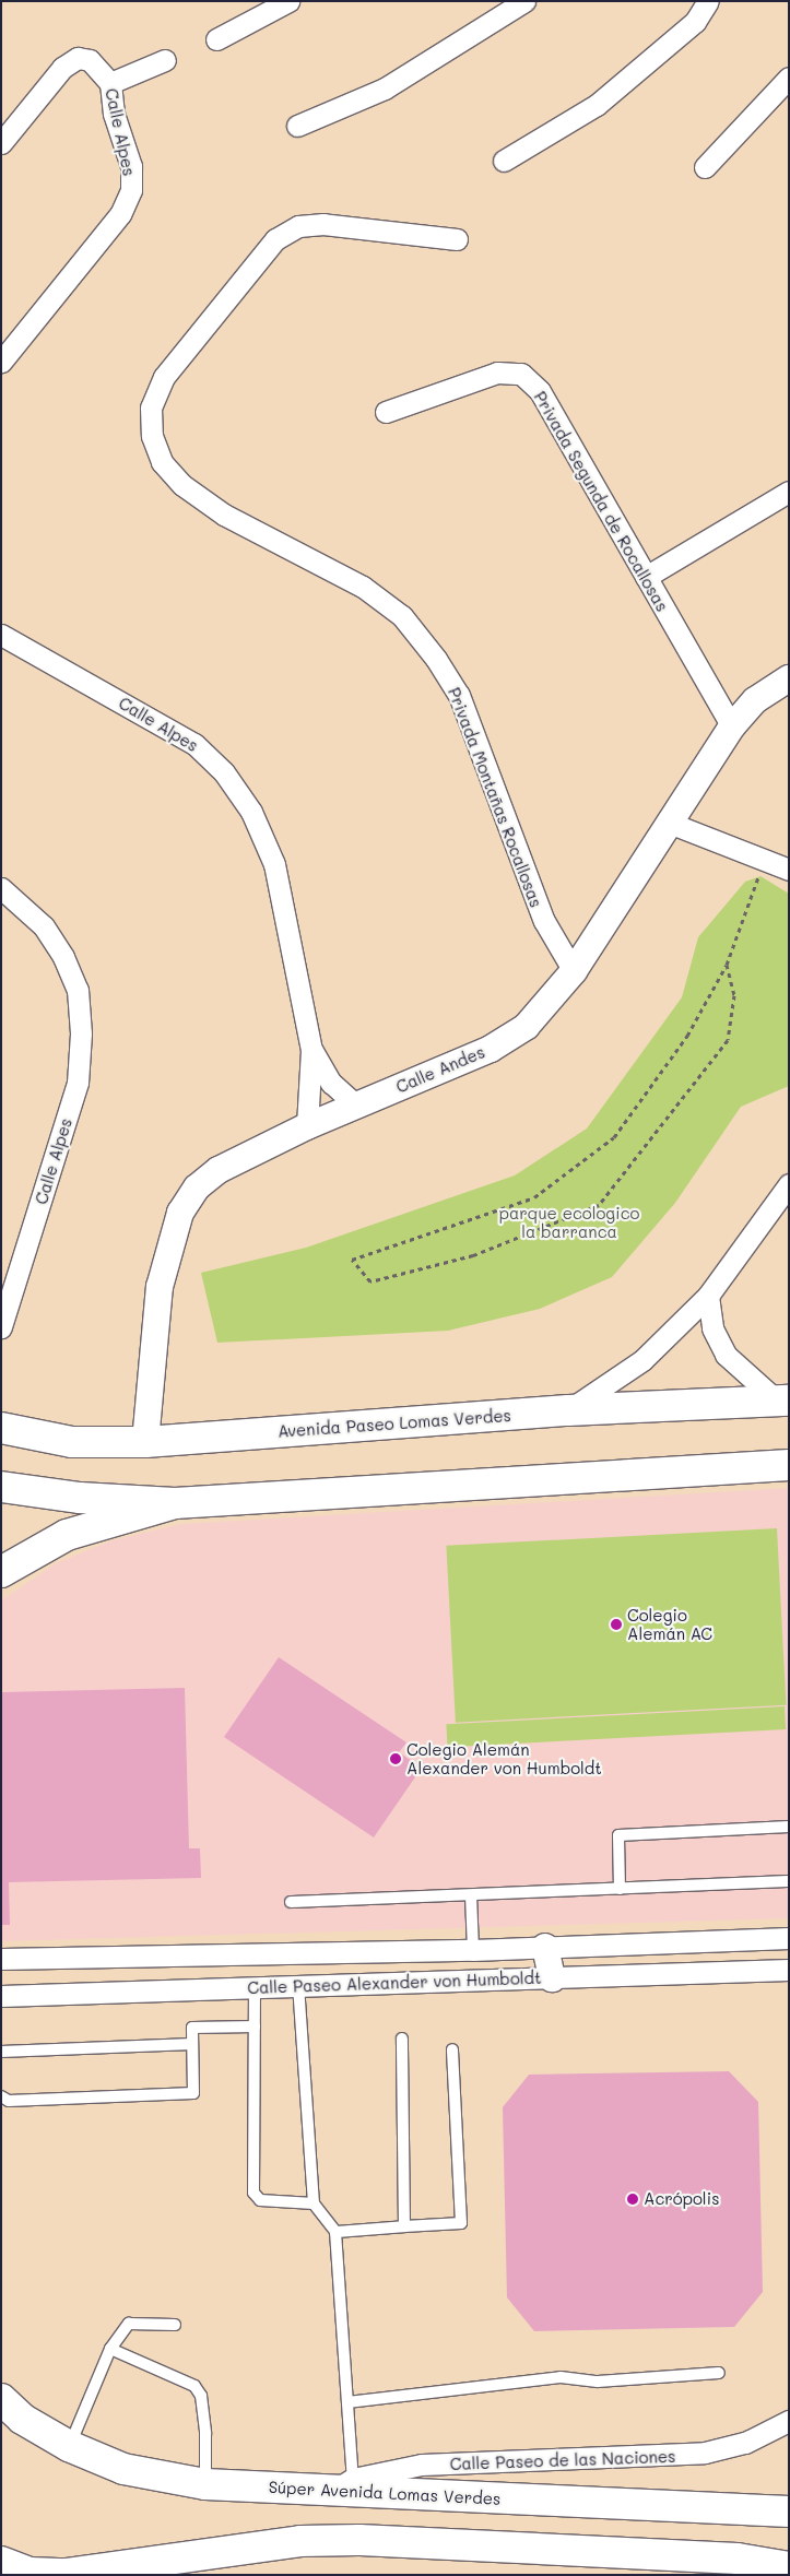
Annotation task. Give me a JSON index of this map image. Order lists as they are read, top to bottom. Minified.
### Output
{"streets":{"main road":["Avenida Paseo Lomas Verdes","Súper Avenida Lomas Verdes"],"street":["Calle Alpes","Privada Segunda de Rocallosas","Privada Montañas Rocallosas","Calle Andes","Calle Paseo Alexander von Humboldt","Calle Paseo de las Naciones"]},"crossings":[["Calle Alpes","Calle Andes"],["Privada Segunda de Rocallosas","Calle Andes"],["Privada Montañas Rocallosas","Calle Andes"],["Calle Andes","Avenida Paseo Lomas Verdes"],["Calle Paseo de las Naciones","Súper Avenida Lomas Verdes"]],"parks":["parque ecologico la barranca"],"places":["Colegio Alemán AC","Colegio Alemán Alexander von Humboldt","Acrópolis"]}
